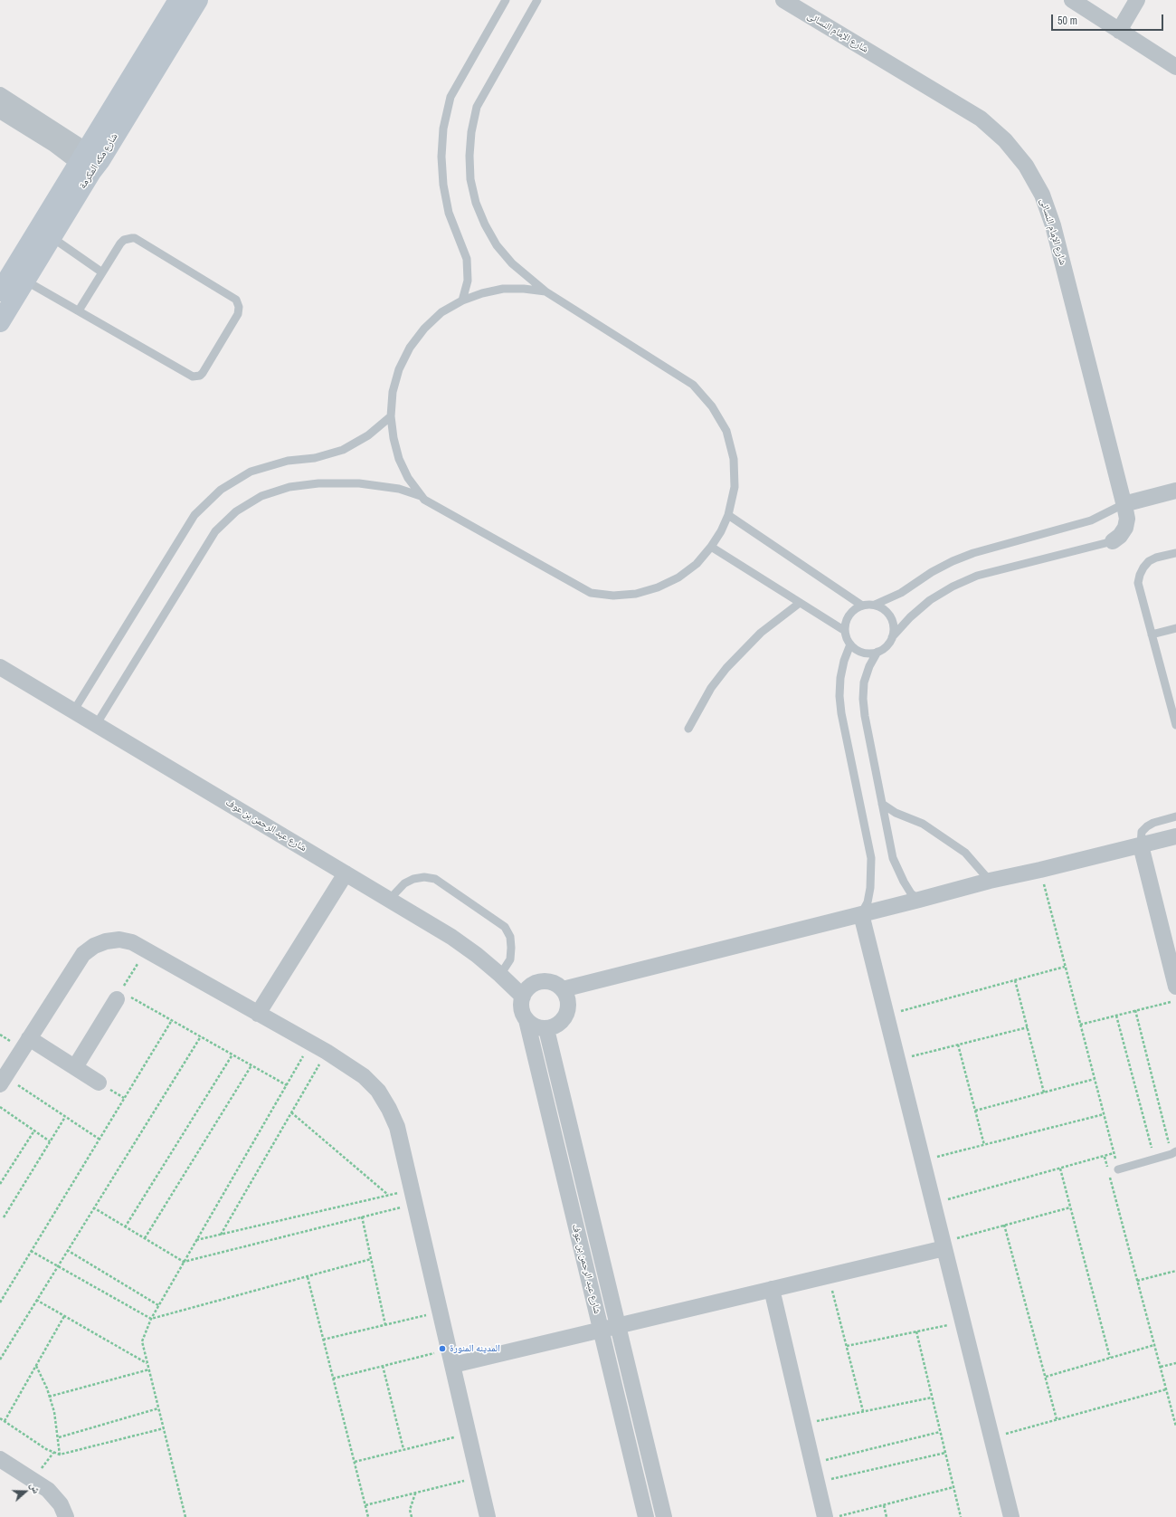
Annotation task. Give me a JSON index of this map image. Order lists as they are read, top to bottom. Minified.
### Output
{"streets":{"street":["شارع الإمام النسائى","شارع مكه المكرمة","شارع عبد الرحمن بن عوف"]},"places":["المدينه المنورة"],"scale_bar":"50 m","north":"right"}
